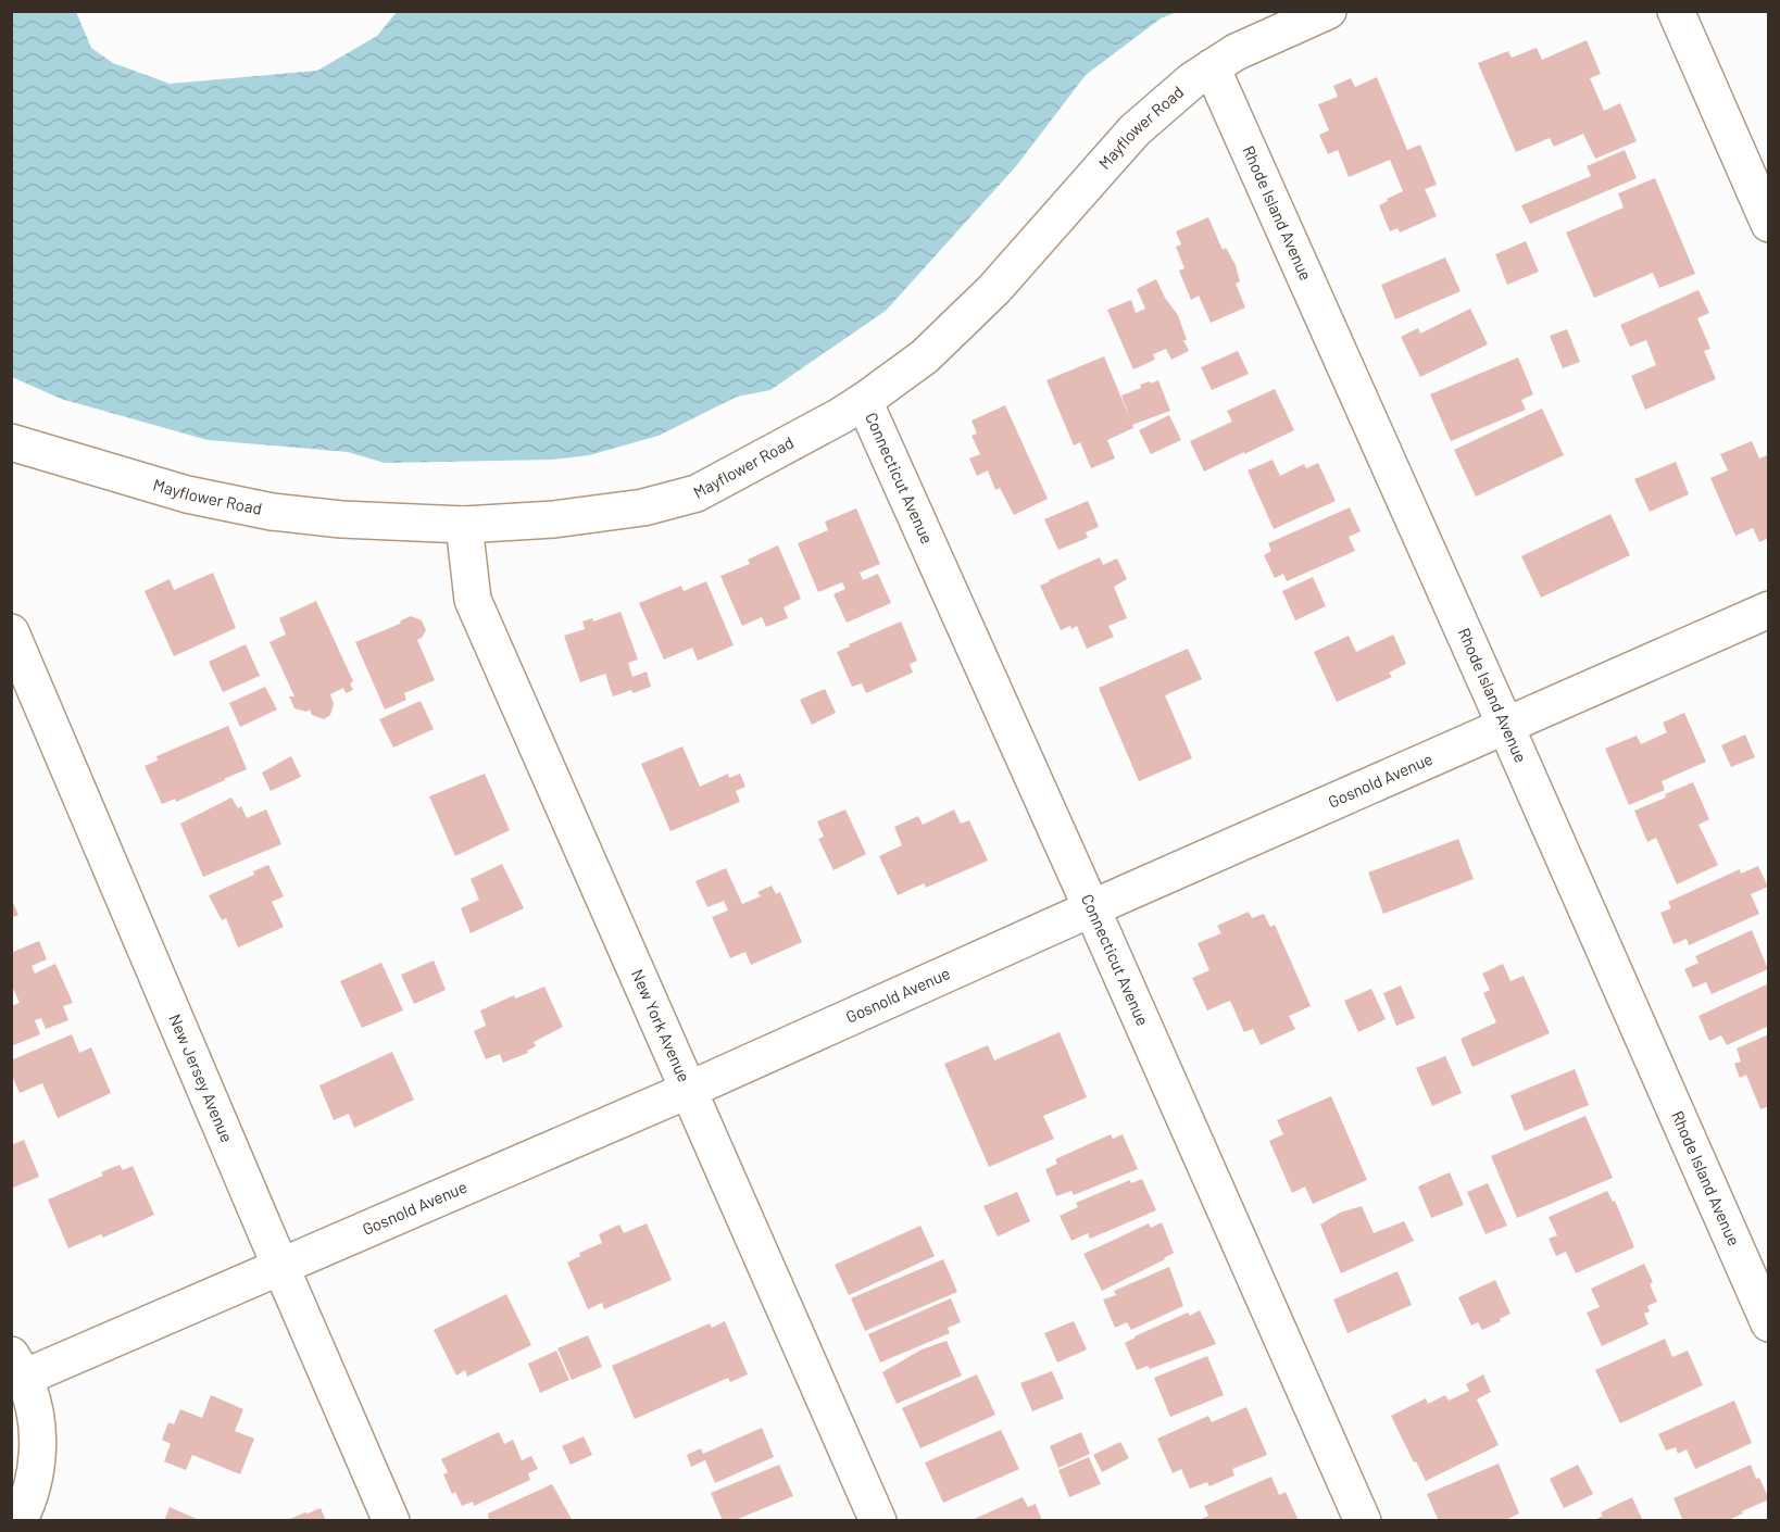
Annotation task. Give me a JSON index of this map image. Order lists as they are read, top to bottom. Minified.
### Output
{"streets":{"street":["Mayflower Road","Rhode Island Avenue","Connecticut Avenue","Gosnold Avenue","New York Avenue","New Jersey Avenue"]},"crossings":[["Mayflower Road","Rhode Island Avenue"],["Mayflower Road","Connecticut Avenue"],["Mayflower Road","New York Avenue"],["Rhode Island Avenue","Gosnold Avenue"],["Connecticut Avenue","Gosnold Avenue"],["Gosnold Avenue","New York Avenue"],["Gosnold Avenue","New Jersey Avenue"]]}
